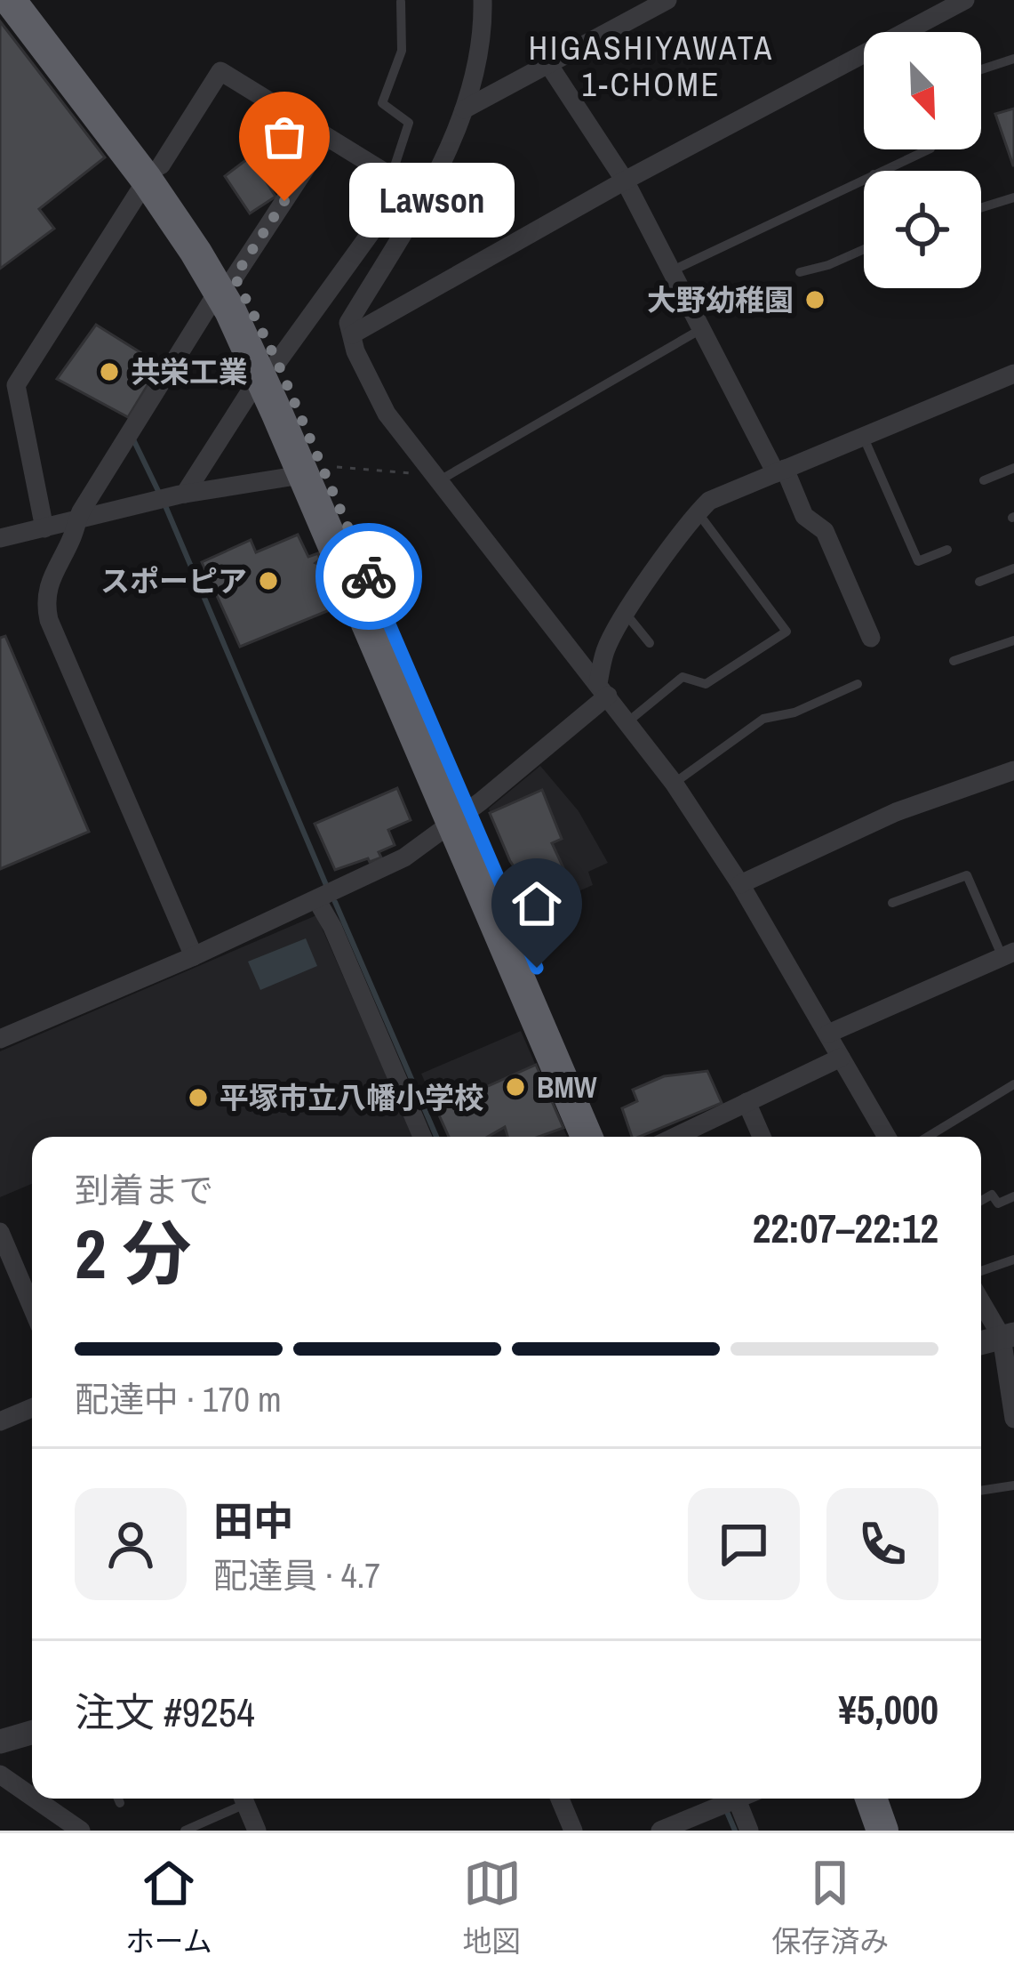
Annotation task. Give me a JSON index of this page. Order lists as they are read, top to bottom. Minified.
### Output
{"districts":["HIGASHIYAWATA 1-CHOME"],"places":["Lawson","大野幼稚園","共栄工業","スポーピア","BMW","平塚市立八幡小学校"],"north":"bottom right","page":{"bubble":"Lawson","heading":["2 分","到着まで","22:07–22:12"],"panel":["田中","配達員 · 4.7","注文 #9254","¥5,000"],"bar":"配達中 · 170 m","tabs":["ホーム","地図","保存済み"]}}
